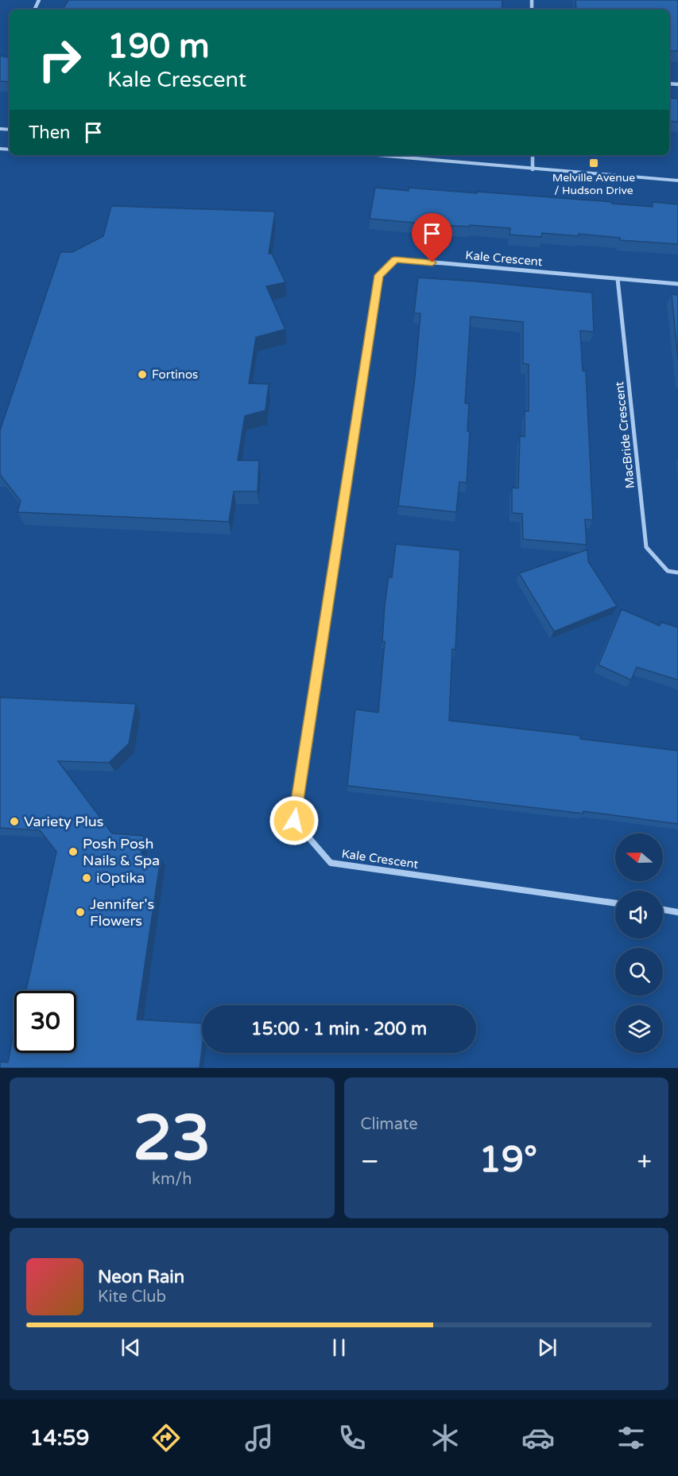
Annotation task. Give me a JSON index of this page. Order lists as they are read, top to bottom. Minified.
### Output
{"streets":{"street":["Kale Crescent","MacBride Crescent"]},"crossings":[["Kale Crescent","MacBride Crescent"]],"places":{"transit":["Melville Avenue / Hudson Drive"],"other":["Fortinos","Variety Plus","Posh Posh Nails & Spa","iOptika","Jennifer's Flowers"]},"north":"left","page":{"turn":["190 m","Kale Crescent"],"then":"Then","limit":"30","trip":"15:00 · 1 min · 200 m","tile":[["23","km/h"],"Climate"],"heat":["−","19°","+"],"song":["Neon Rain","Kite Club"],"tabs":"14:59"}}
